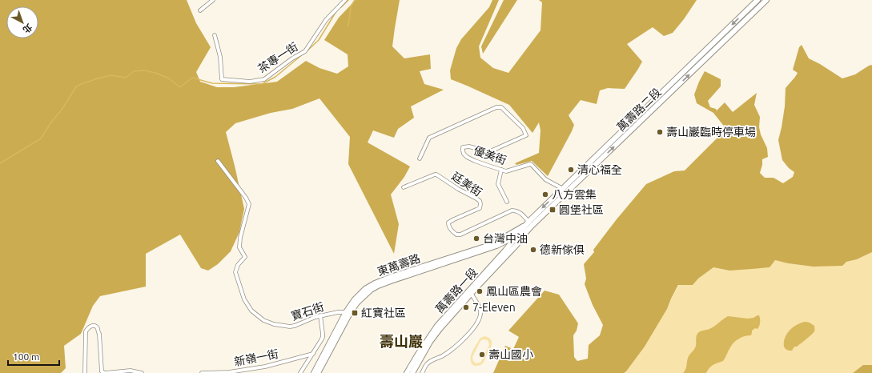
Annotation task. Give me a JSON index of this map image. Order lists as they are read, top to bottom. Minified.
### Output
{"streets":{"main road":["萬壽路二段","東萬壽路","萬壽路一段"],"street":["茶專一街","優美街","廷美街","寶石街","新嶺一街"]},"crossings":[["萬壽路二段","優美街"],["萬壽路二段","廷美街"],["萬壽路二段","東萬壽路"],["萬壽路二段","萬壽路一段"],["廷美街","東萬壽路"],["廷美街","萬壽路一段"],["東萬壽路","萬壽路一段"],["東萬壽路","寶石街"]],"districts":["壽山巖"],"places":{"other":["壽山巖臨時停車場","清心福全","八方雲集","台灣中油","德新傢俱","鳳山區農會","7-Eleven","壽山國小"],"transit":["圓堡社區","紅寶社區"]},"scale_bar":"100 m","north":"bottom right"}
